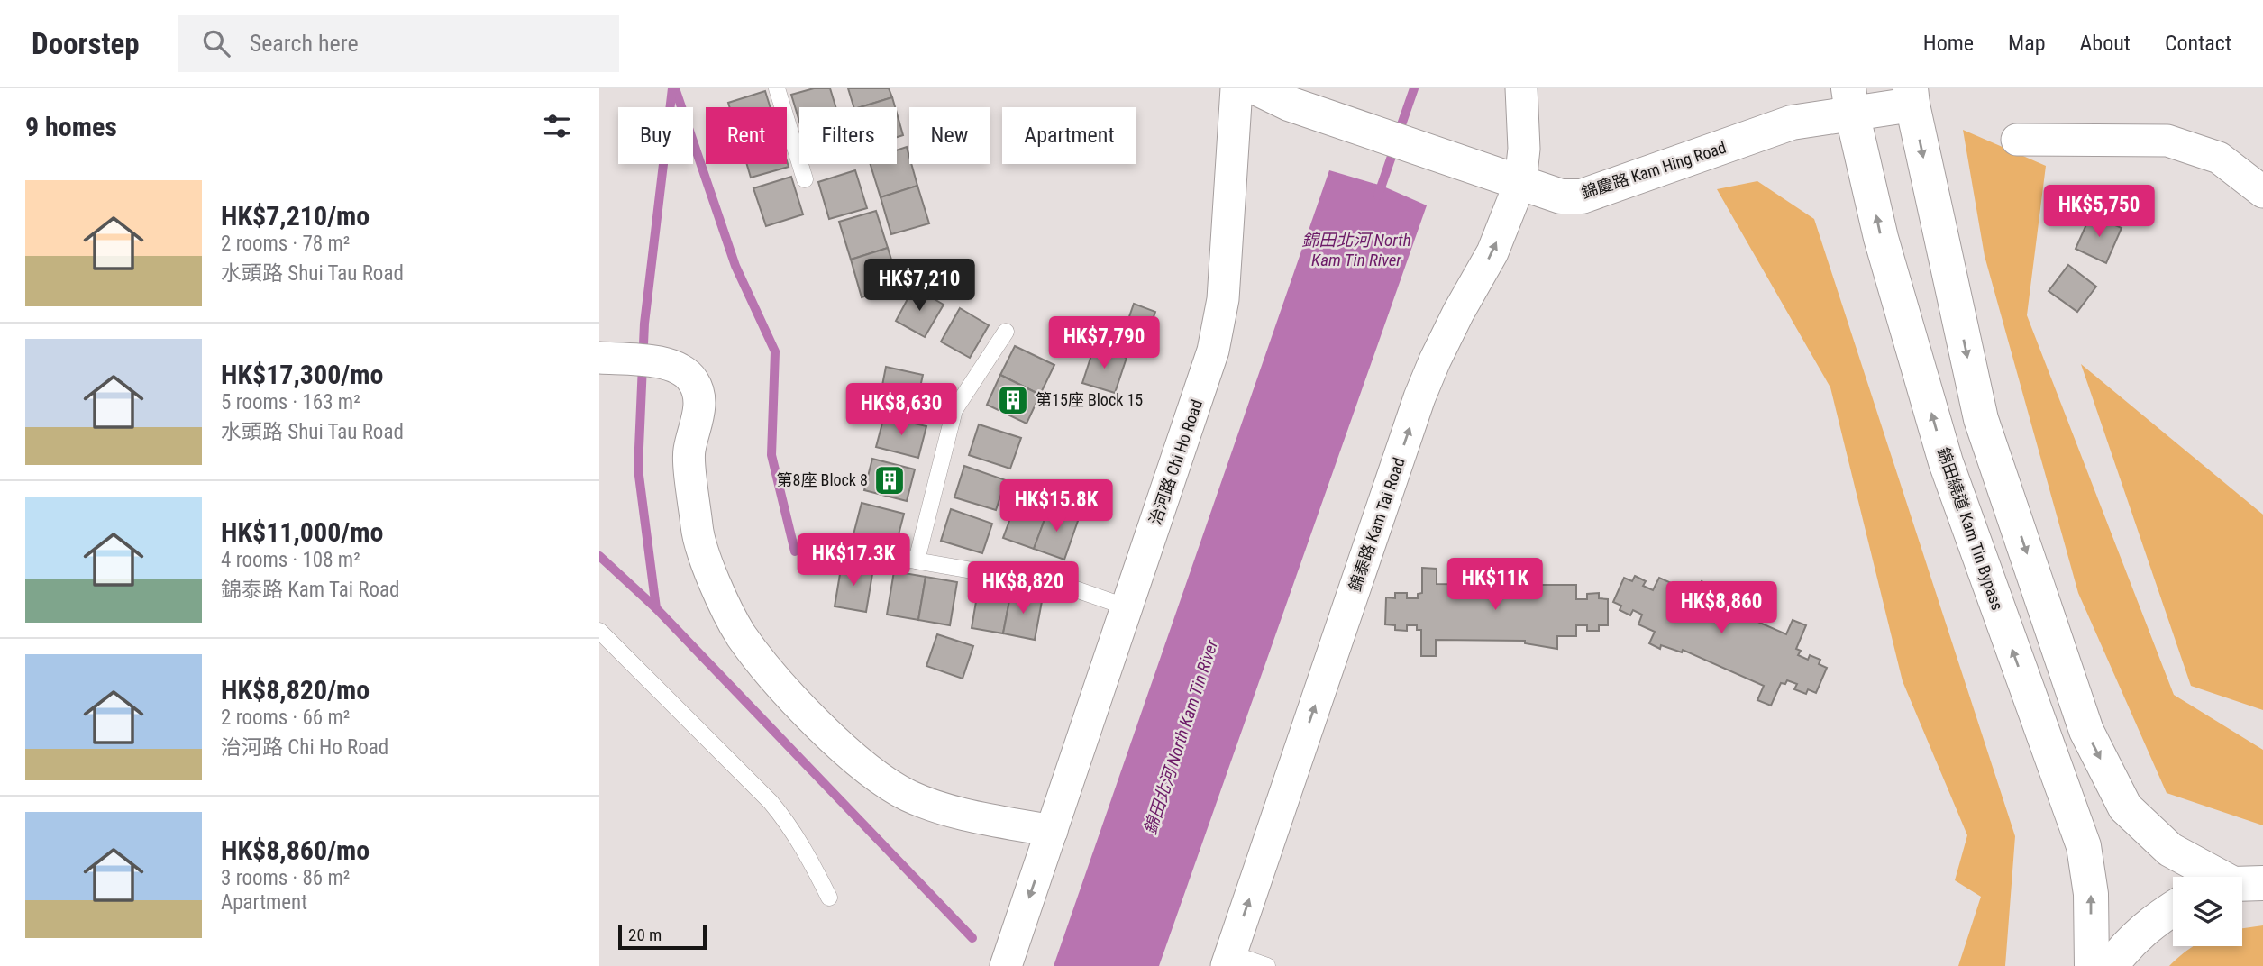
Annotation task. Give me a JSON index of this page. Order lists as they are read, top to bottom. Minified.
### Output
{"streets":{"main road":["錦慶路 Kam Hing Road","錦田繞道 Kam Tin Bypass"],"street":["治河路 Chi Ho Road","錦泰路 Kam Tai Road"]},"crossings":[["錦慶路 Kam Hing Road","錦泰路 Kam Tai Road"],["錦慶路 Kam Hing Road","錦田繞道 Kam Tin Bypass"]],"one_way":["錦泰路 Kam Tai Road"],"water":["錦田北河 North Kam Tin River"],"places":{"building":["第15座 Block 15","第8座 Block 8"]},"scale_bar":"20 m","page":{"header":"Doorstep","search":"Search here","nav":["Home","Map","About","Contact"],"heading":"9 homes","chip":["Buy","Rent","Filters","New","Apartment"],"list":[{"name":"HK$7,210/mo","note":"2 rooms · 78 m² · 水頭路 Shui Tau Road"},{"name":"HK$17,300/mo","note":"5 rooms · 163 m² · 水頭路 Shui Tau Road"},{"name":"HK$11,000/mo","note":"4 rooms · 108 m² · 錦泰路 Kam Tai Road"},{"name":"HK$8,820/mo","note":"2 rooms · 66 m² · 治河路 Chi Ho Road"},{"name":"HK$8,860/mo","note":"3 rooms · 86 m² · Apartment"}],"price":["HK$5,750","HK$7,210","HK$7,790","HK$8,630","HK$15.8K","HK$17.3K","HK$11K","HK$8,820","HK$8,860"],"scale":"20 m"}}
